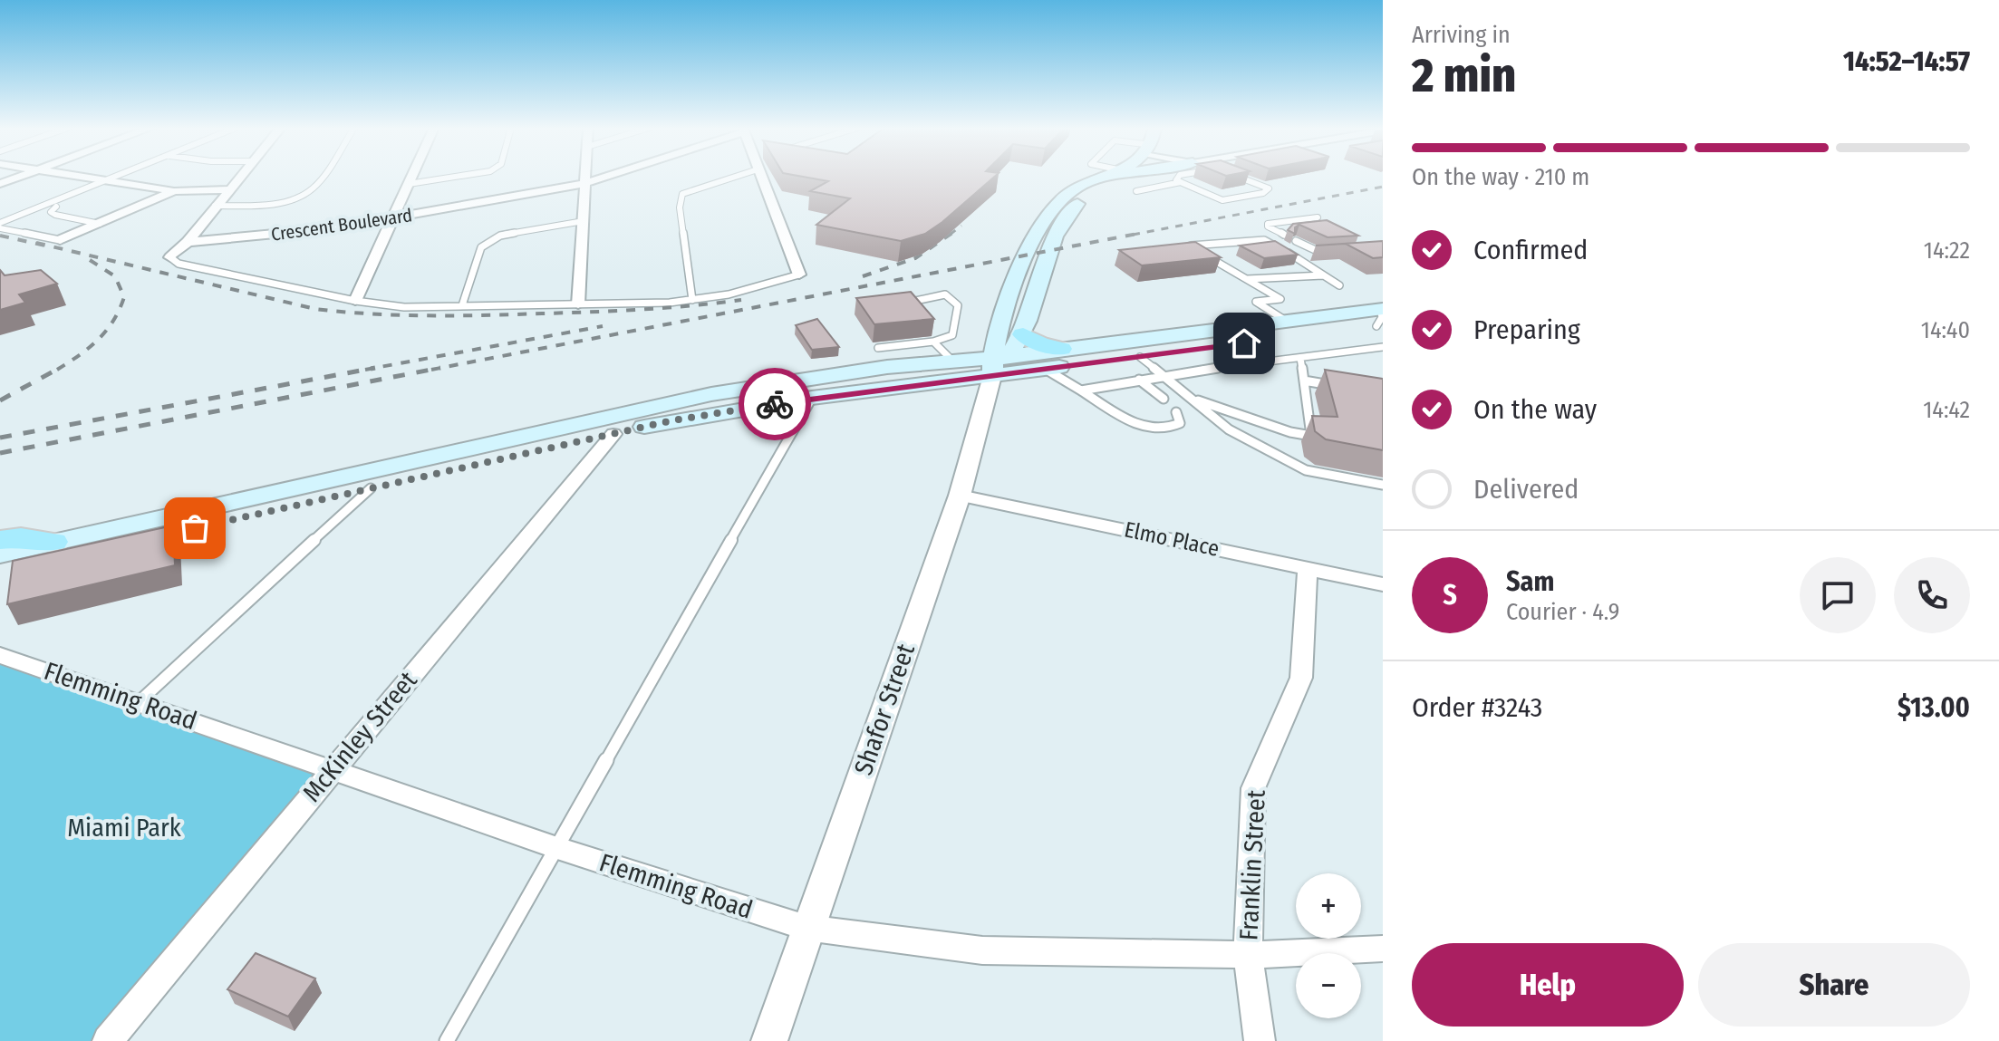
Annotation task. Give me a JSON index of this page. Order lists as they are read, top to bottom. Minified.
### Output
{"streets":{"main road":["Shafor Street"],"street":["Crescent Boulevard","Elmo Place","Flemming Road","McKinley Street","Franklin Street"]},"crossings":[["Elmo Place","Shafor Street"],["Elmo Place","Franklin Street"],["Flemming Road","Shafor Street"],["Flemming Road","McKinley Street"],["Flemming Road","Franklin Street"]],"parks":["Miami Park"],"page":{"heading":["2 min","Arriving in","14:52–14:57"],"panel":["Sam","Courier · 4.9","Order #3243","$13.00"],"bar":"On the way · 210 m","list":[["Confirmed","14:22"],["Preparing","14:40"],["On the way","14:42"],"Delivered"],"round":"S","map_buttons":["+","−"],"buttons":["Help","Share"]}}
